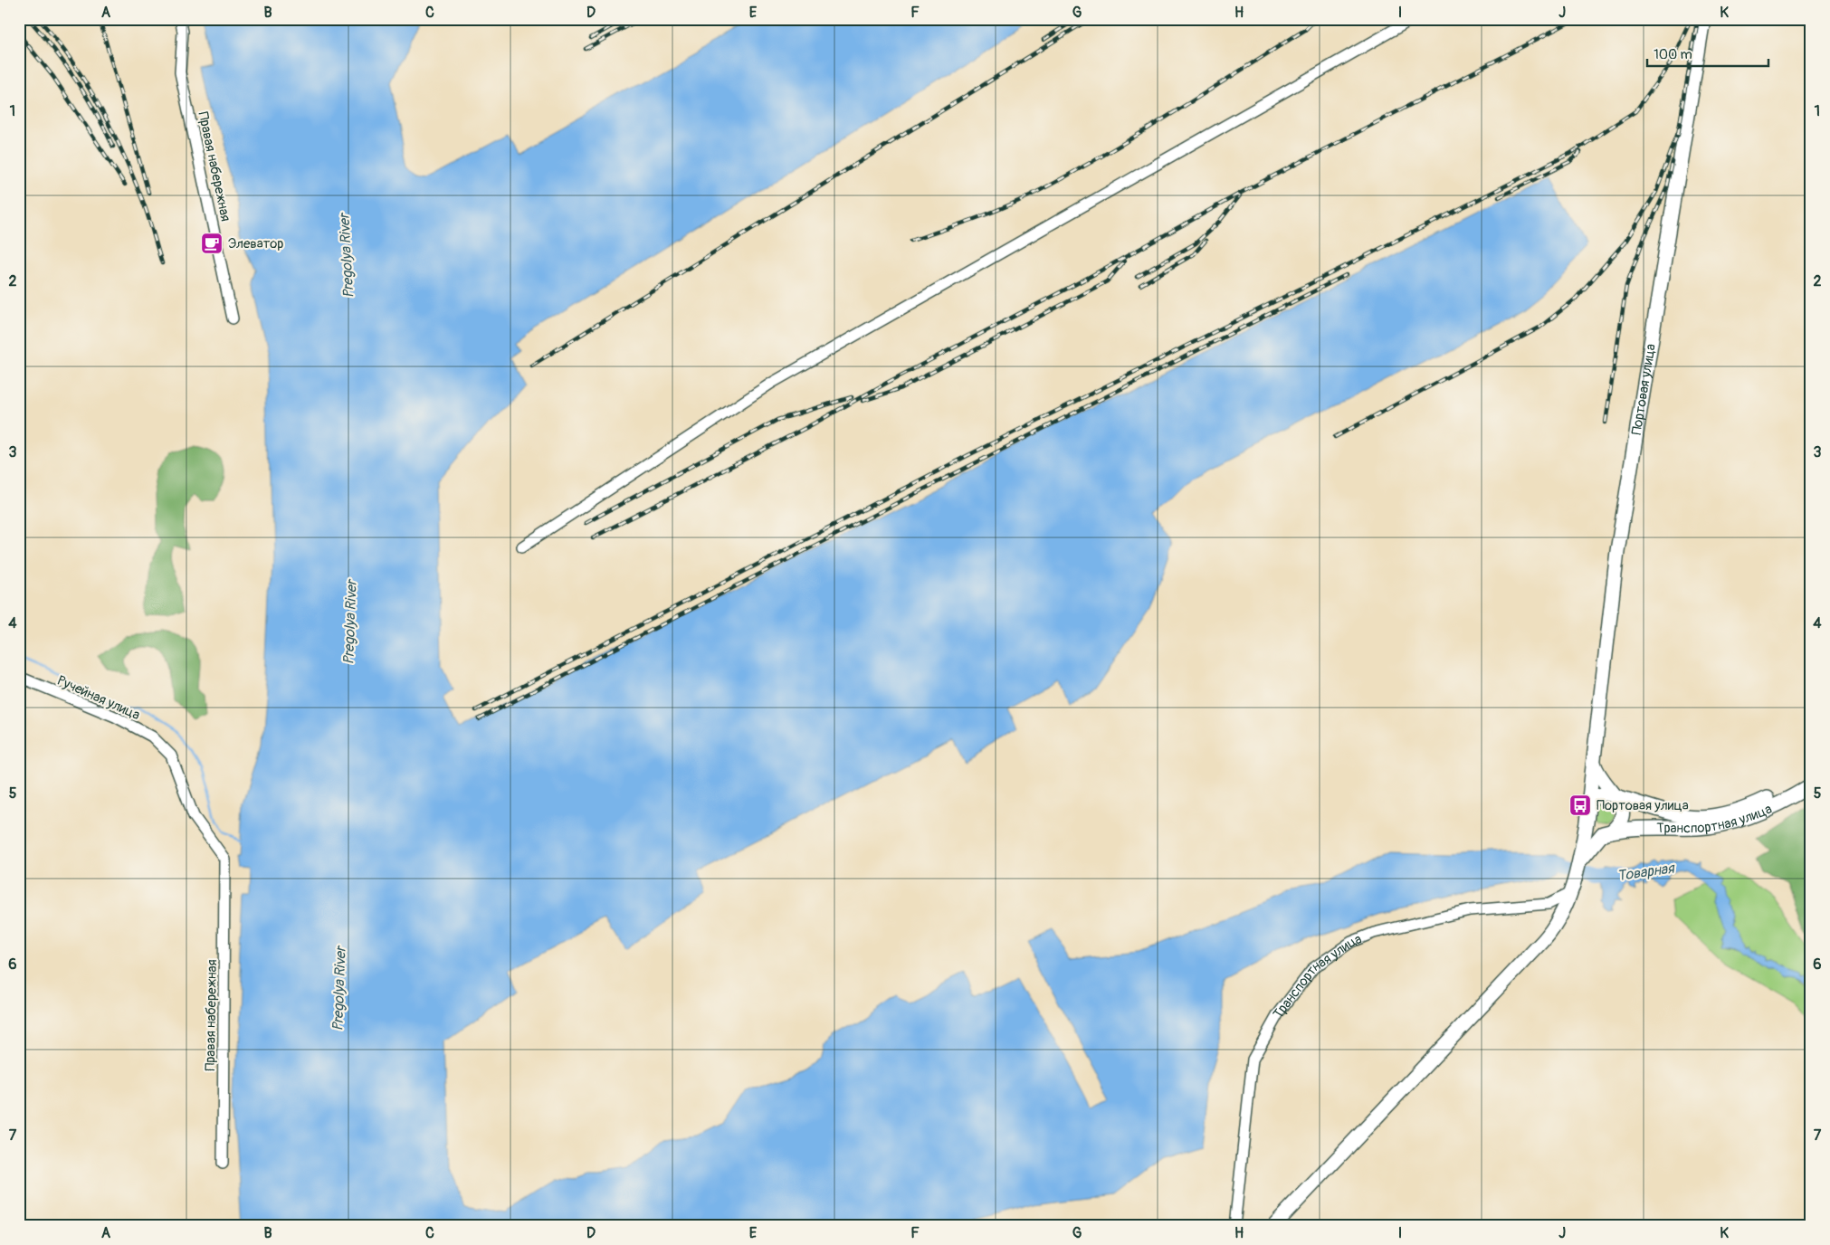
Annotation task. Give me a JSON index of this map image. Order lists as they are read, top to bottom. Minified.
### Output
{"streets":{"main road":["Портовая улица","Транспортная улица"],"street":["Правая набережная","Ручейная улица"]},"crossings":[["Правая набережная","Ручейная улица"],["Портовая улица","Транспортная улица"]],"water":["Pregolya River","Товарная"],"places":{"cafe":["Элеватор"],"bus stop":["Портовая улица"]},"scale_bar":"100 m","grid":{"columns":["A","B","C","D","E","F","G","H","I","J","K"],"rows":["1","2","3","4","5","6","7"]}}
